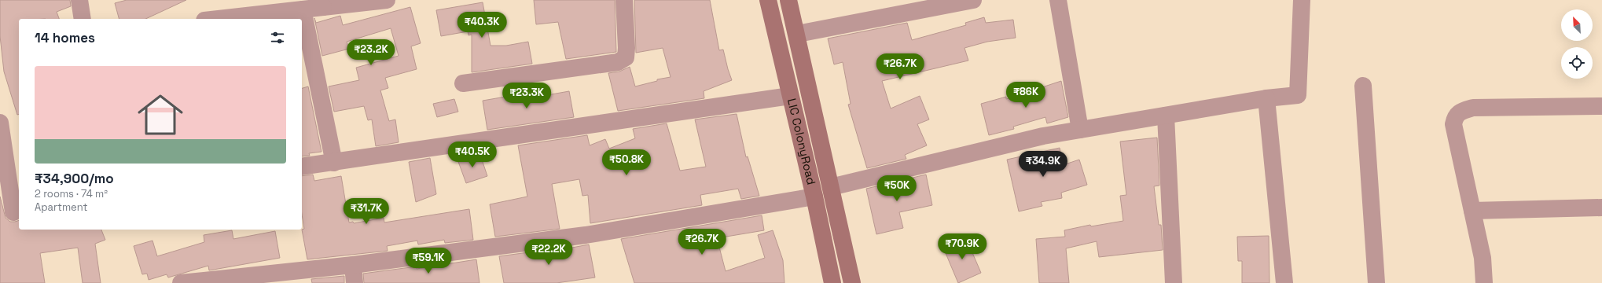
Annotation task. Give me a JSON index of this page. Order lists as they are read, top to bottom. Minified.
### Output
{"streets":{"main road":["LIC ColonyRoad"]},"north":"top left","page":{"price":["₹40.3K","₹23.2K","₹26.7K","₹86K","₹23.3K","₹40.5K","₹50.8K","₹34.9K","₹50K","₹31.7K","₹26.7K","₹70.9K","₹22.2K","₹59.1K"],"heading":"14 homes","list":[{"name":"₹34,900/mo","note":"2 rooms · 74 m² · Apartment"}]}}
